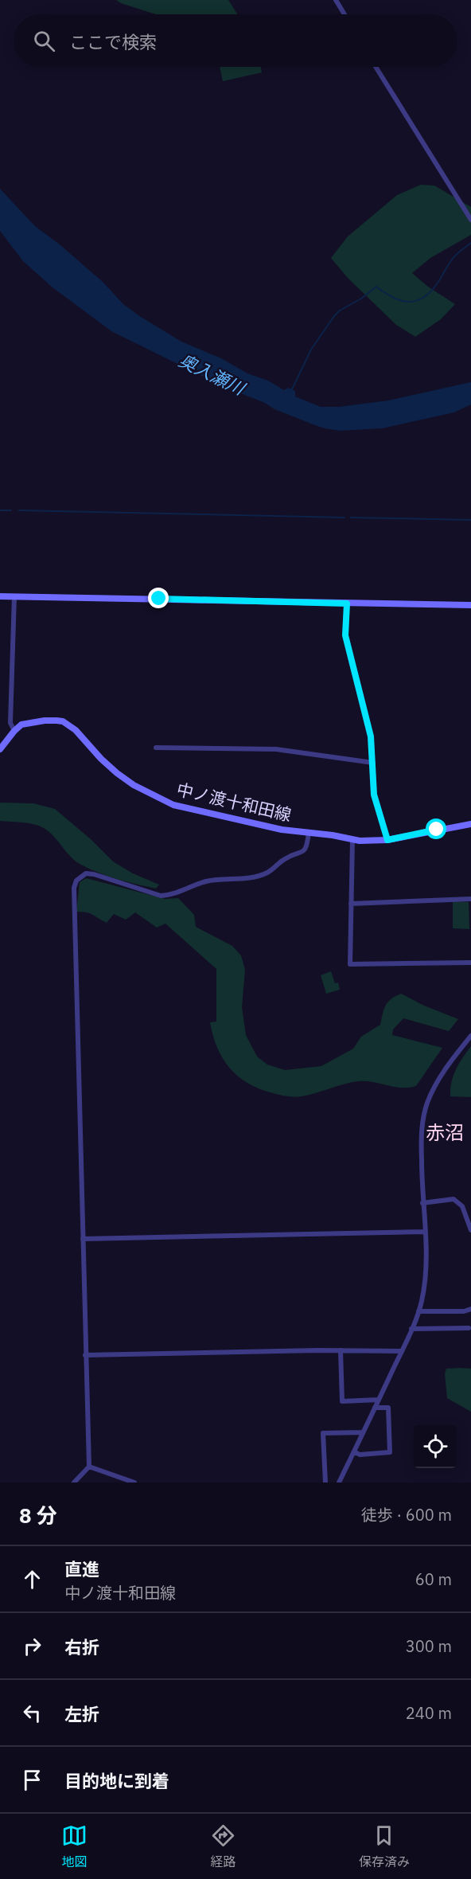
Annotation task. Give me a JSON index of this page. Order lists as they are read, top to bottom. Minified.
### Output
{"streets":{"main road":["中ノ渡十和田線"]},"districts":["赤沼"],"water":["奥入瀬川"],"page":{"search":"ここで検索","heading":["8 分","徒歩 · 600 m"],"list":[["直進","中ノ渡十和田線","60 m"],["右折","300 m"],["左折","240 m"],"目的地に到着"],"nav":["地図","経路","保存済み"]}}
